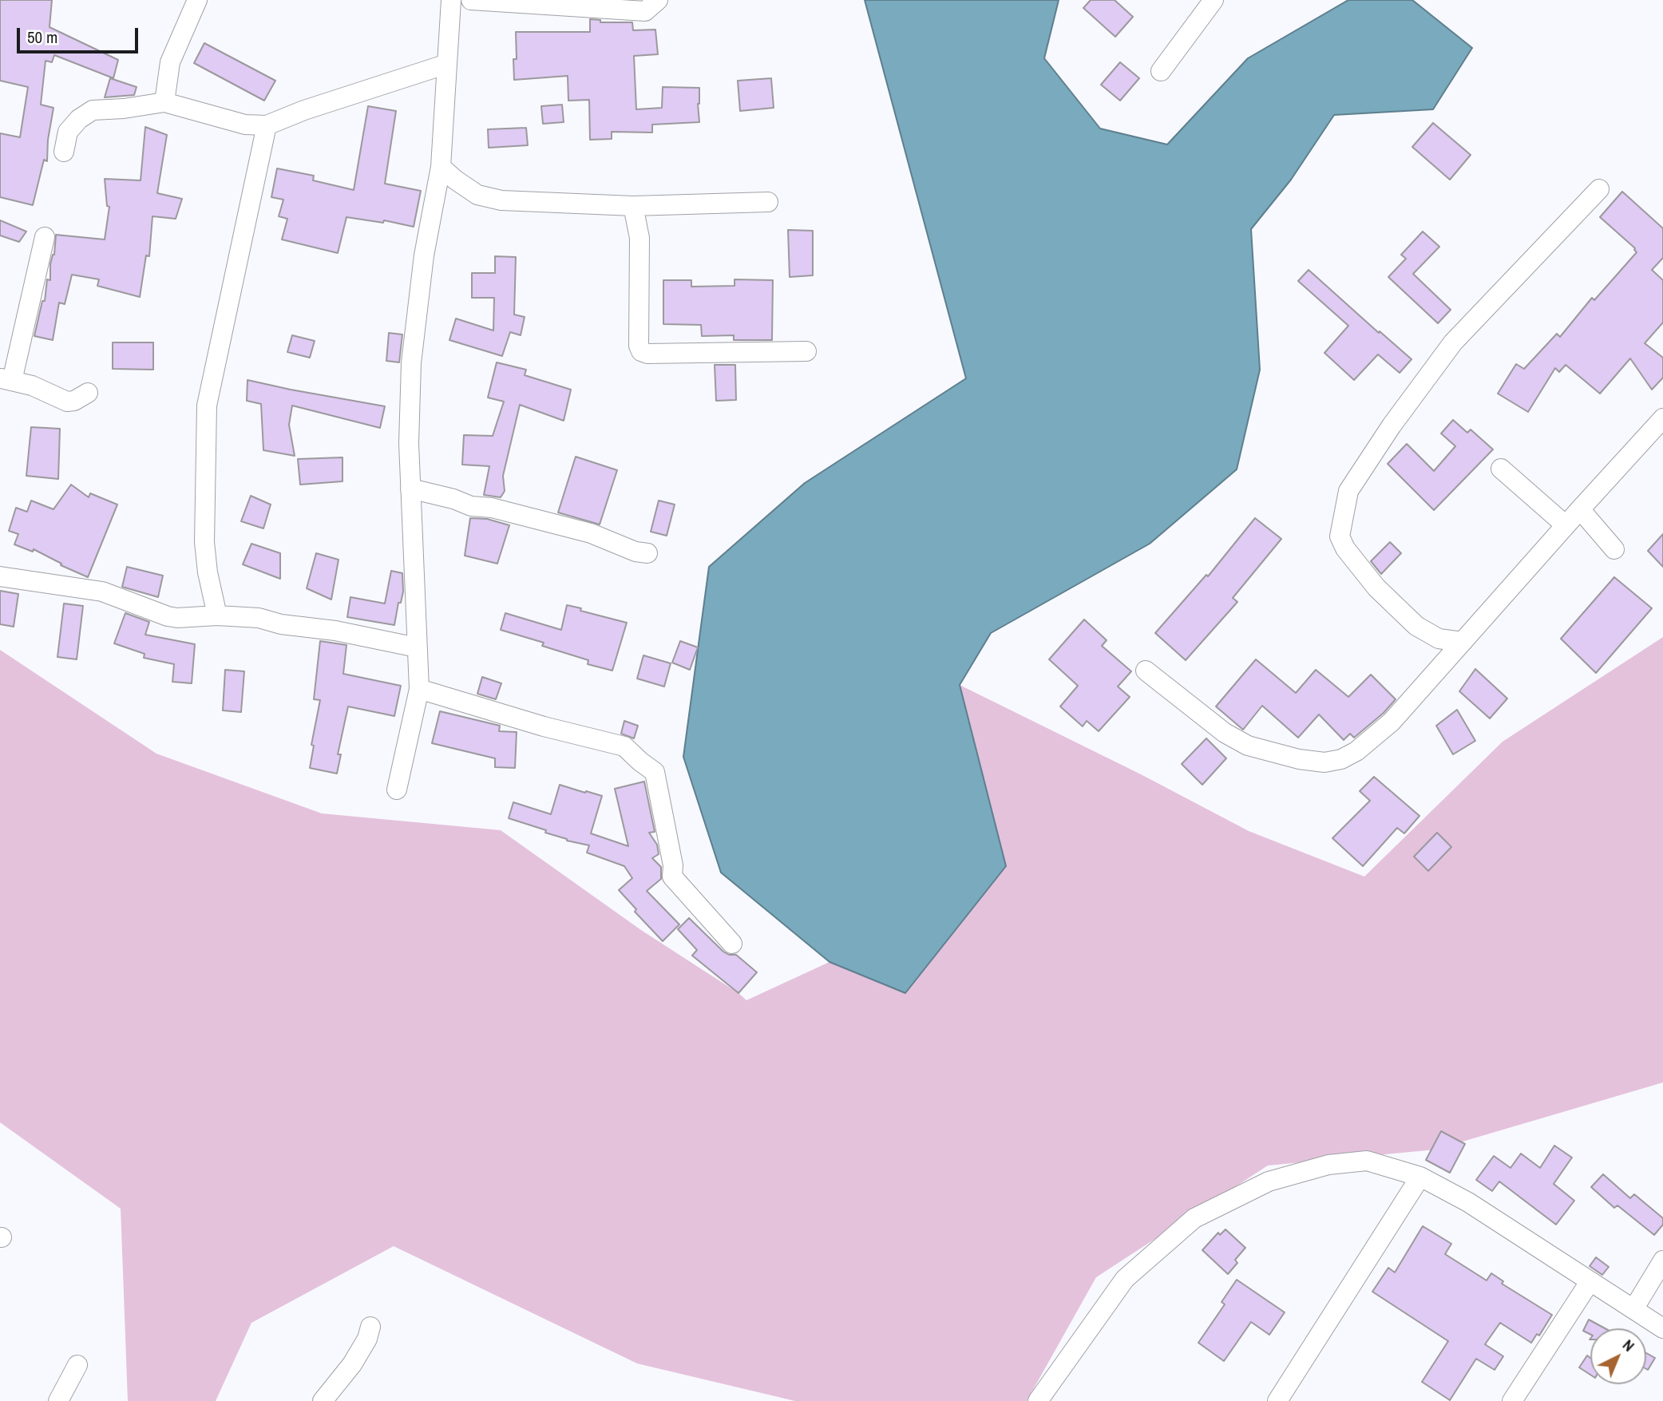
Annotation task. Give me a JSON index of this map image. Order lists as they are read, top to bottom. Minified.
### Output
{"scale_bar":"50 m","north":"top right"}
